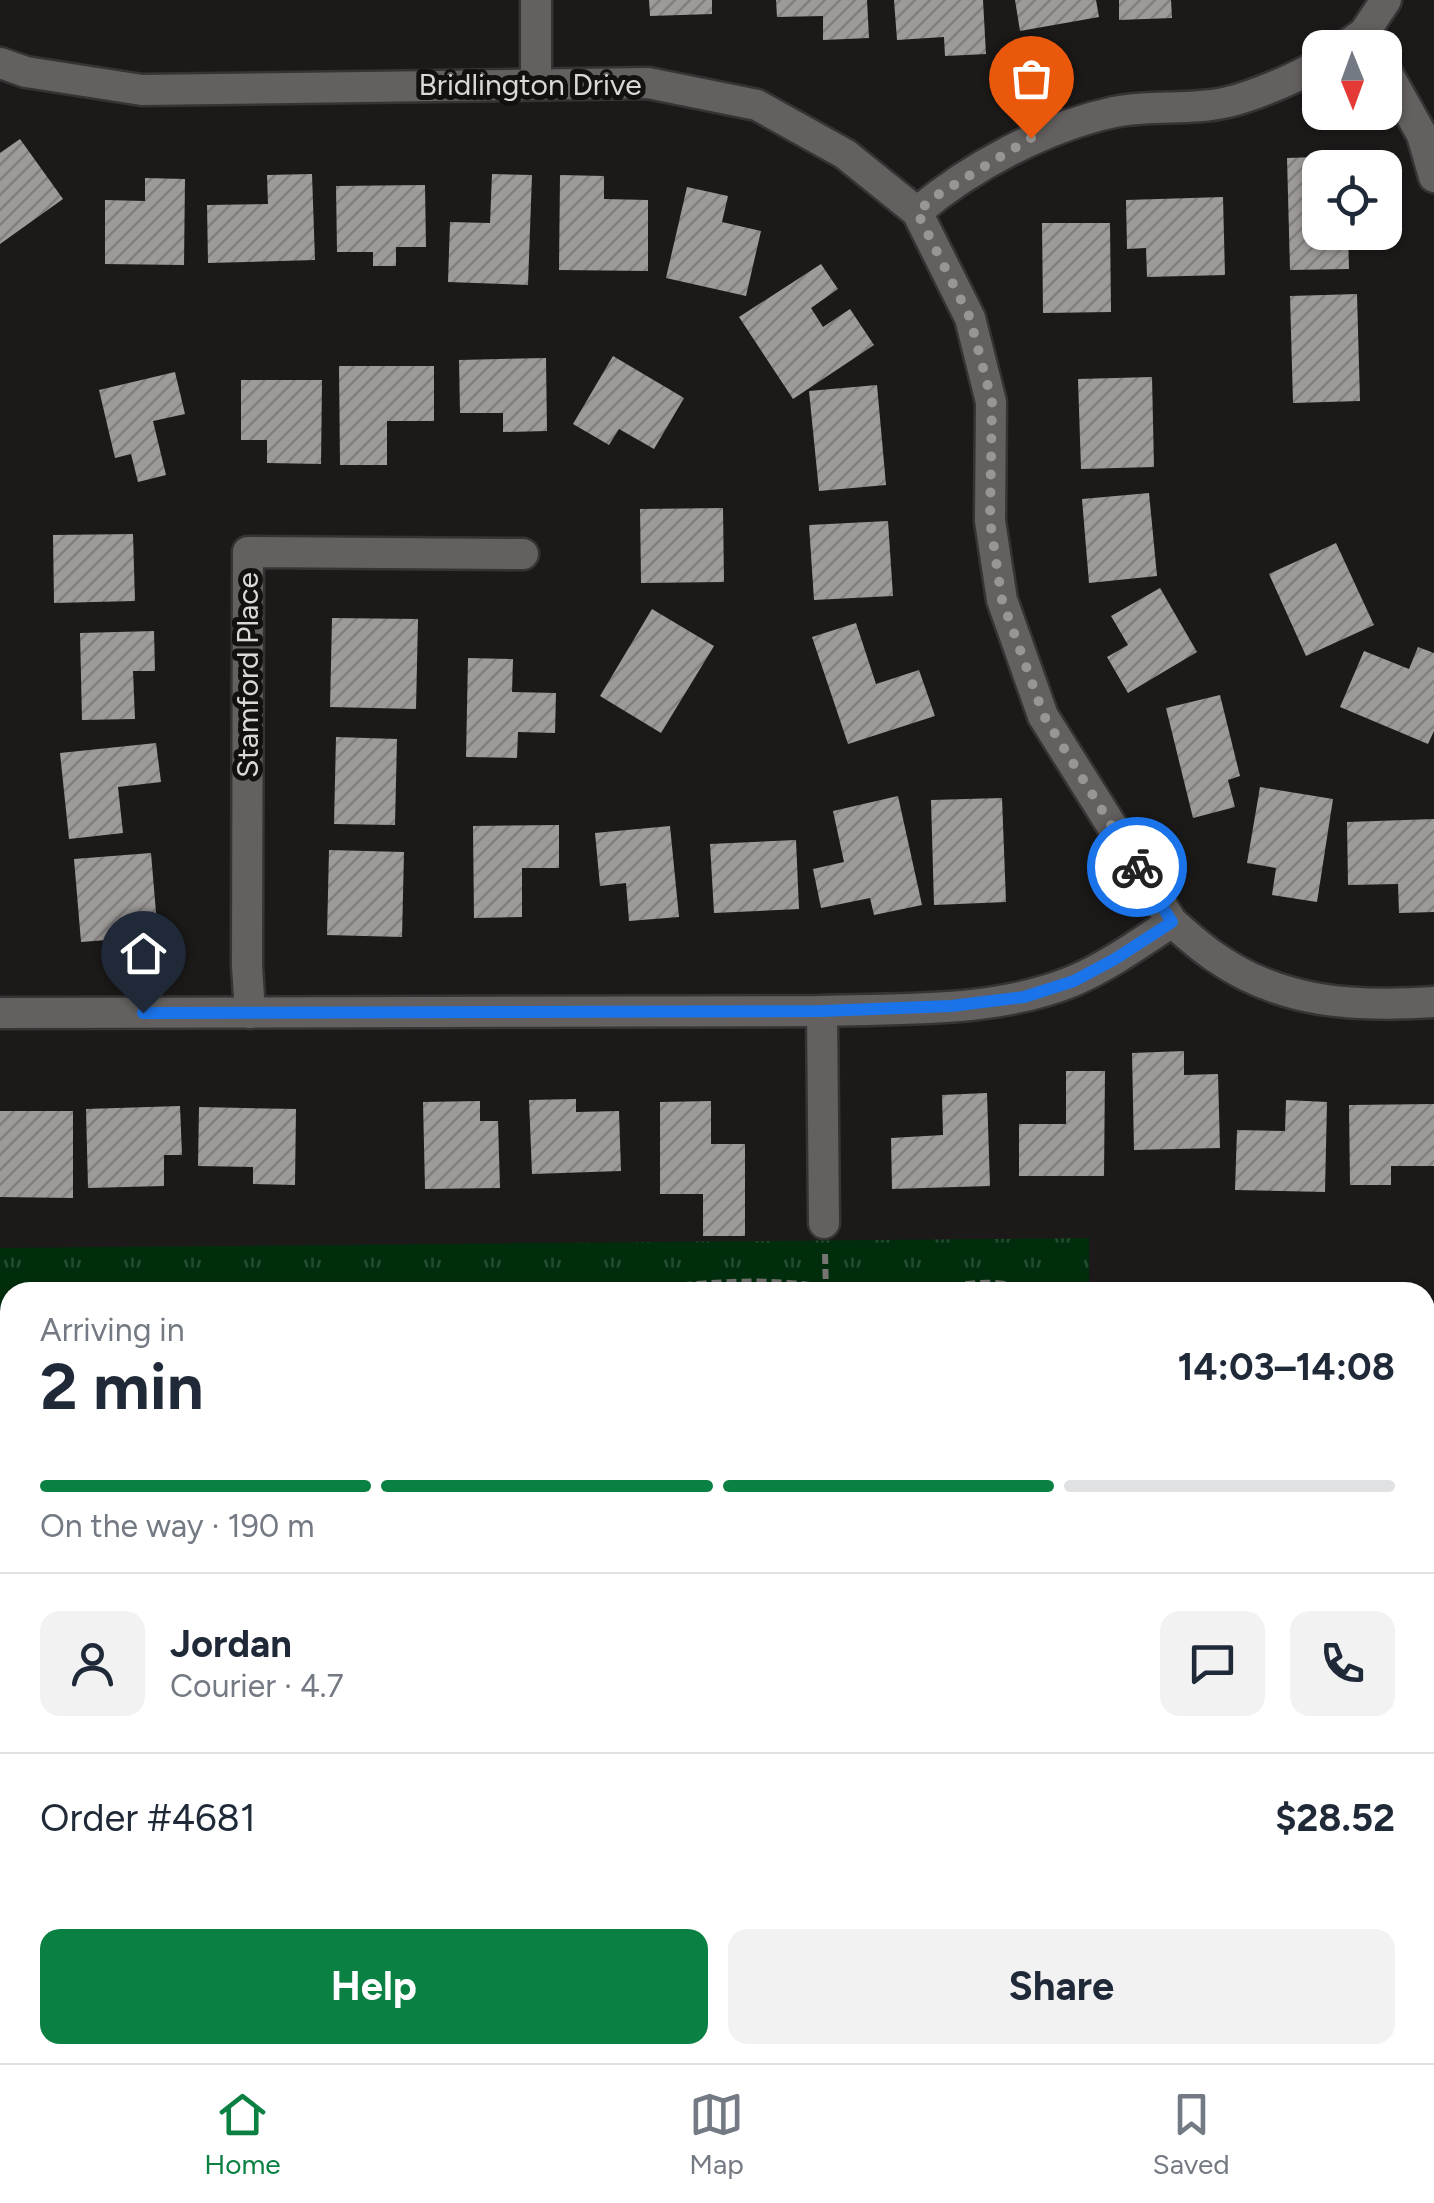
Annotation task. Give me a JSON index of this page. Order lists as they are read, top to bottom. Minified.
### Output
{"streets":{"street":["Bridlington Drive","Stamford Place"]},"north":"bottom","page":{"heading":["2 min","Arriving in","14:03–14:08"],"panel":["Jordan","Courier · 4.7","Order #4681","$28.52"],"bar":"On the way · 190 m","buttons":["Help","Share"],"tabs":["Home","Map","Saved"]}}
